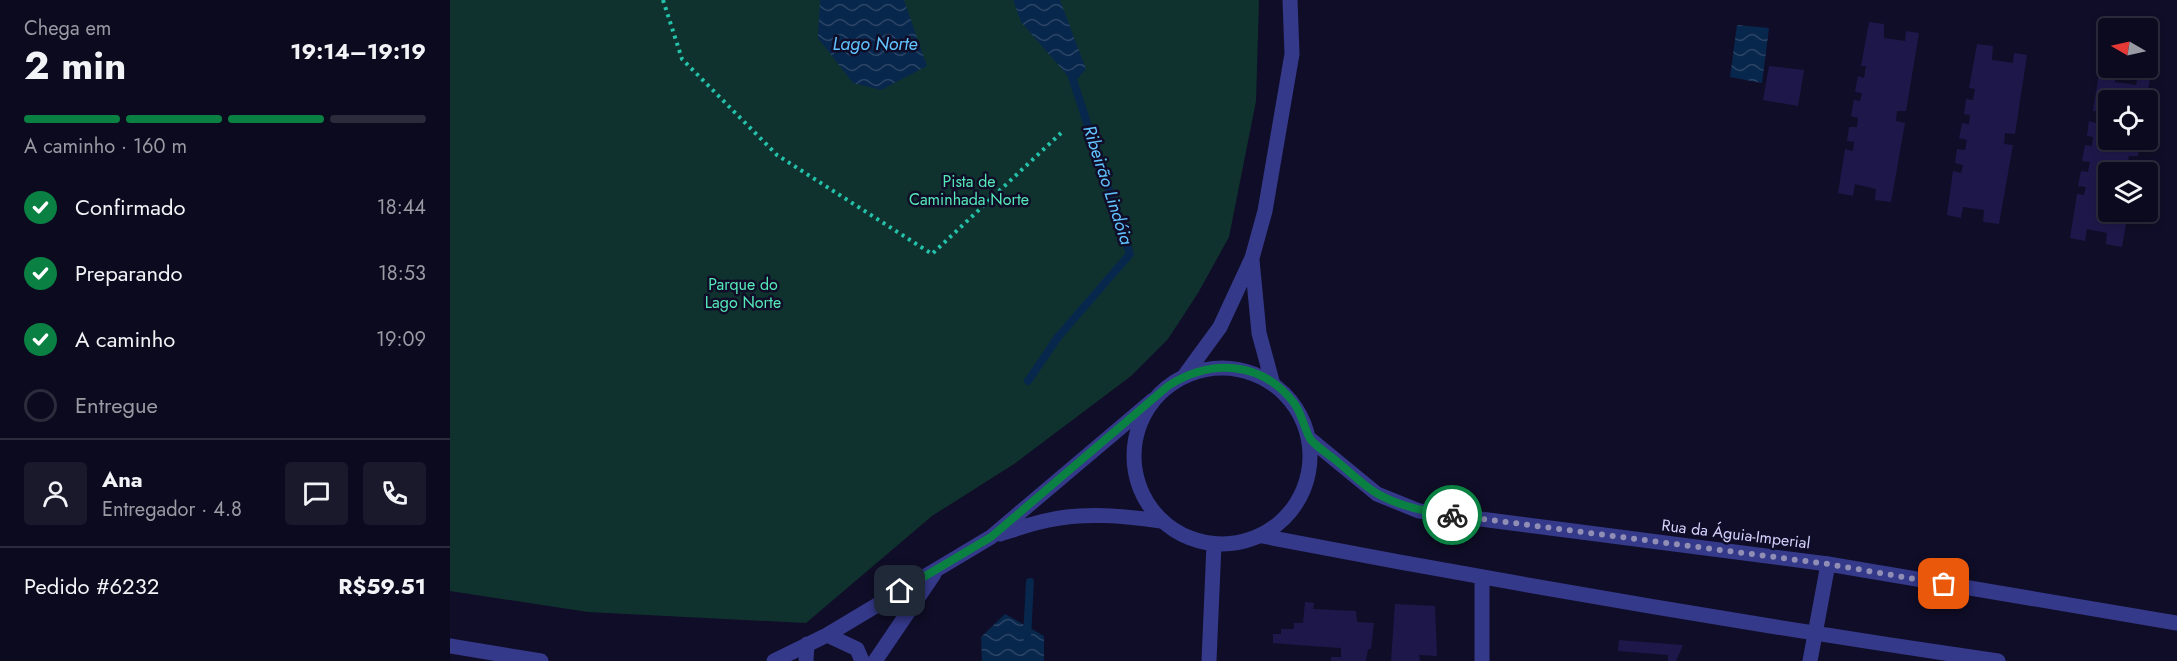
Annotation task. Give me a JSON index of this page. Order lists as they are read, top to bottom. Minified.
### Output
{"streets":{"street":["Rua da Águia-Imperial"]},"water":["Lago Norte","Ribeirão Lindóia"],"parks":["Pista de Caminhada Norte","Parque do Lago Norte"],"north":"left","page":{"heading":["2 min","Chega em","19:14–19:19"],"panel":["Ana","Entregador · 4.8","Pedido #6232","R$59.51"],"bar":"A caminho · 160 m","list":[["Confirmado","18:44"],["Preparando","18:53"],["A caminho","19:09"],"Entregue"]}}
